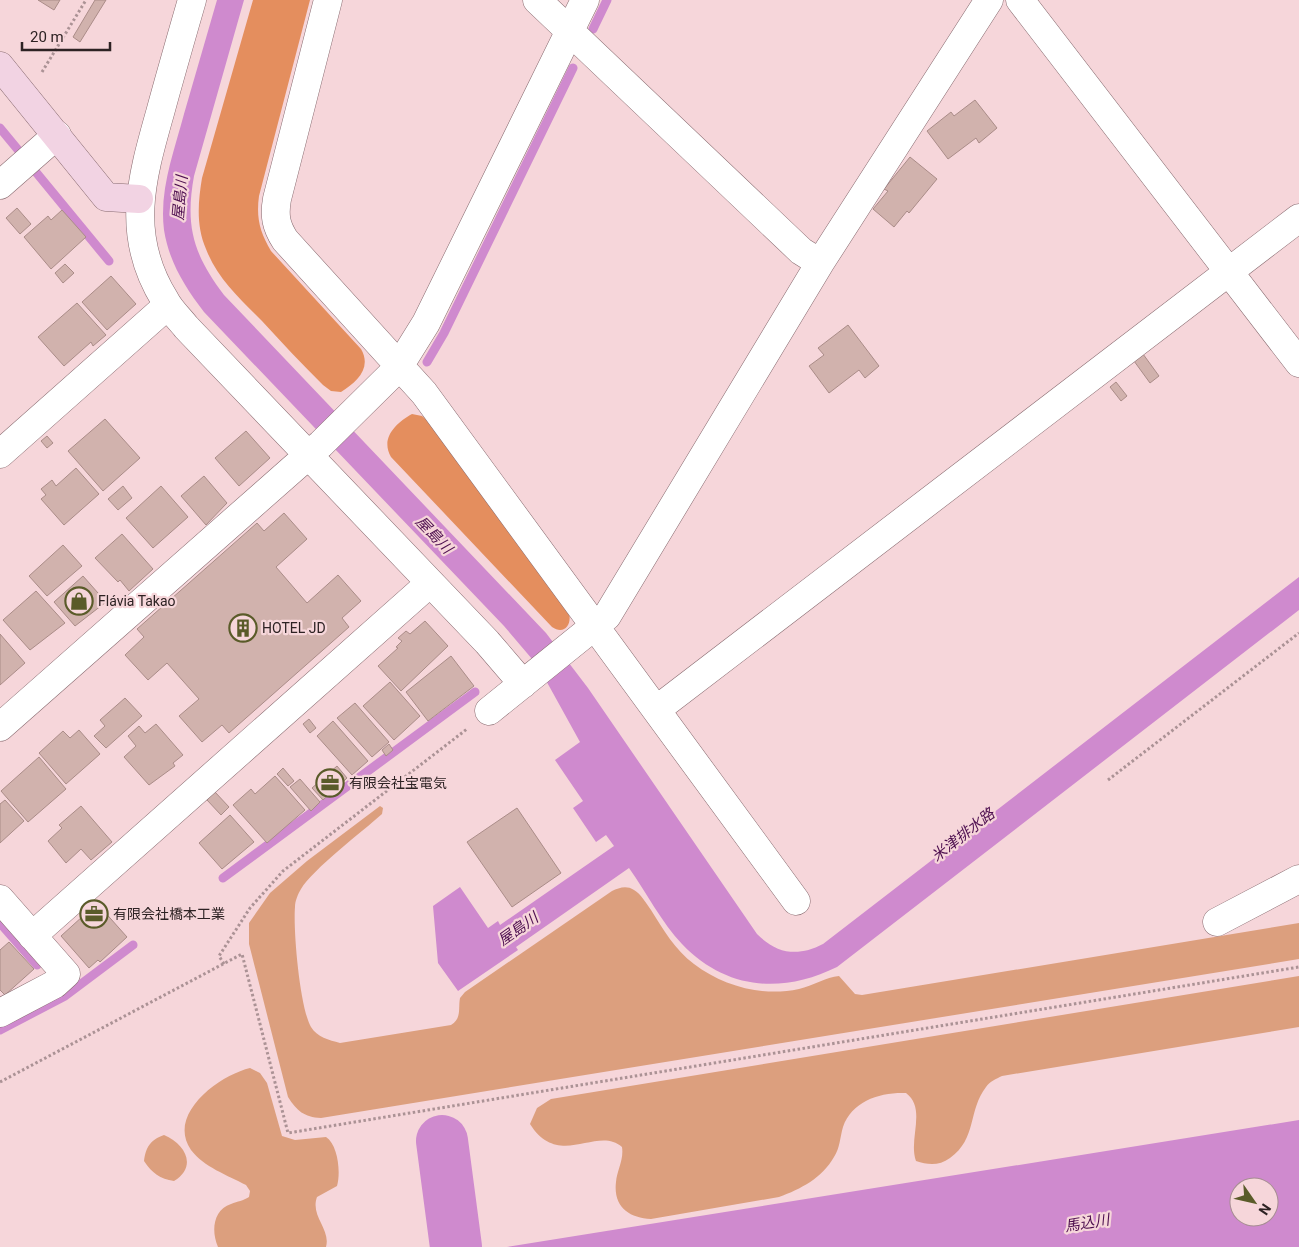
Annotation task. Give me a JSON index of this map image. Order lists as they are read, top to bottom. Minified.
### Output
{"water":["屋島川","米津排水路","馬込川"],"places":{"shop":["Flávia Takao"],"building":["HOTEL JD"],"office":["有限会社宝電気","有限会社橋本工業"]},"scale_bar":"20 m","north":"bottom right"}
